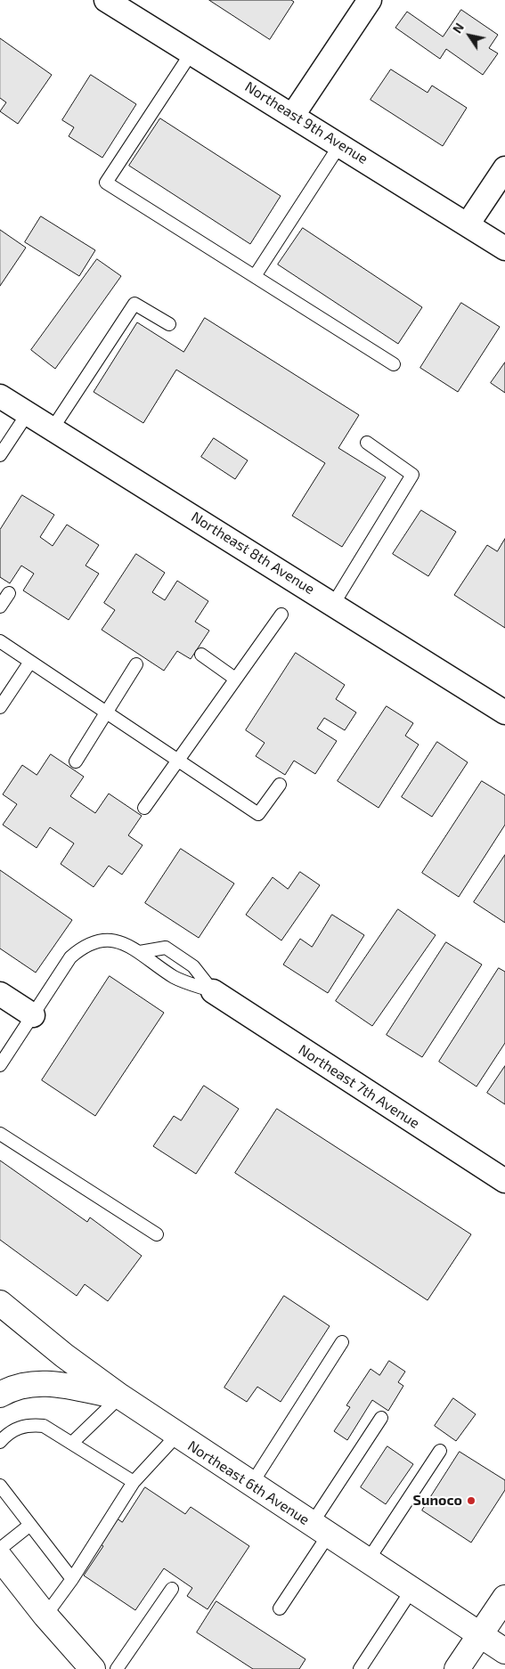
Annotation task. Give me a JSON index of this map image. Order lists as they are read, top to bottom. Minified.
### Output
{"streets":{"main road":["Northeast 6th Avenue"],"street":["Northeast 9th Avenue","Northeast 8th Avenue","Northeast 7th Avenue"]},"places":["Sunoco"],"north":"top left"}
